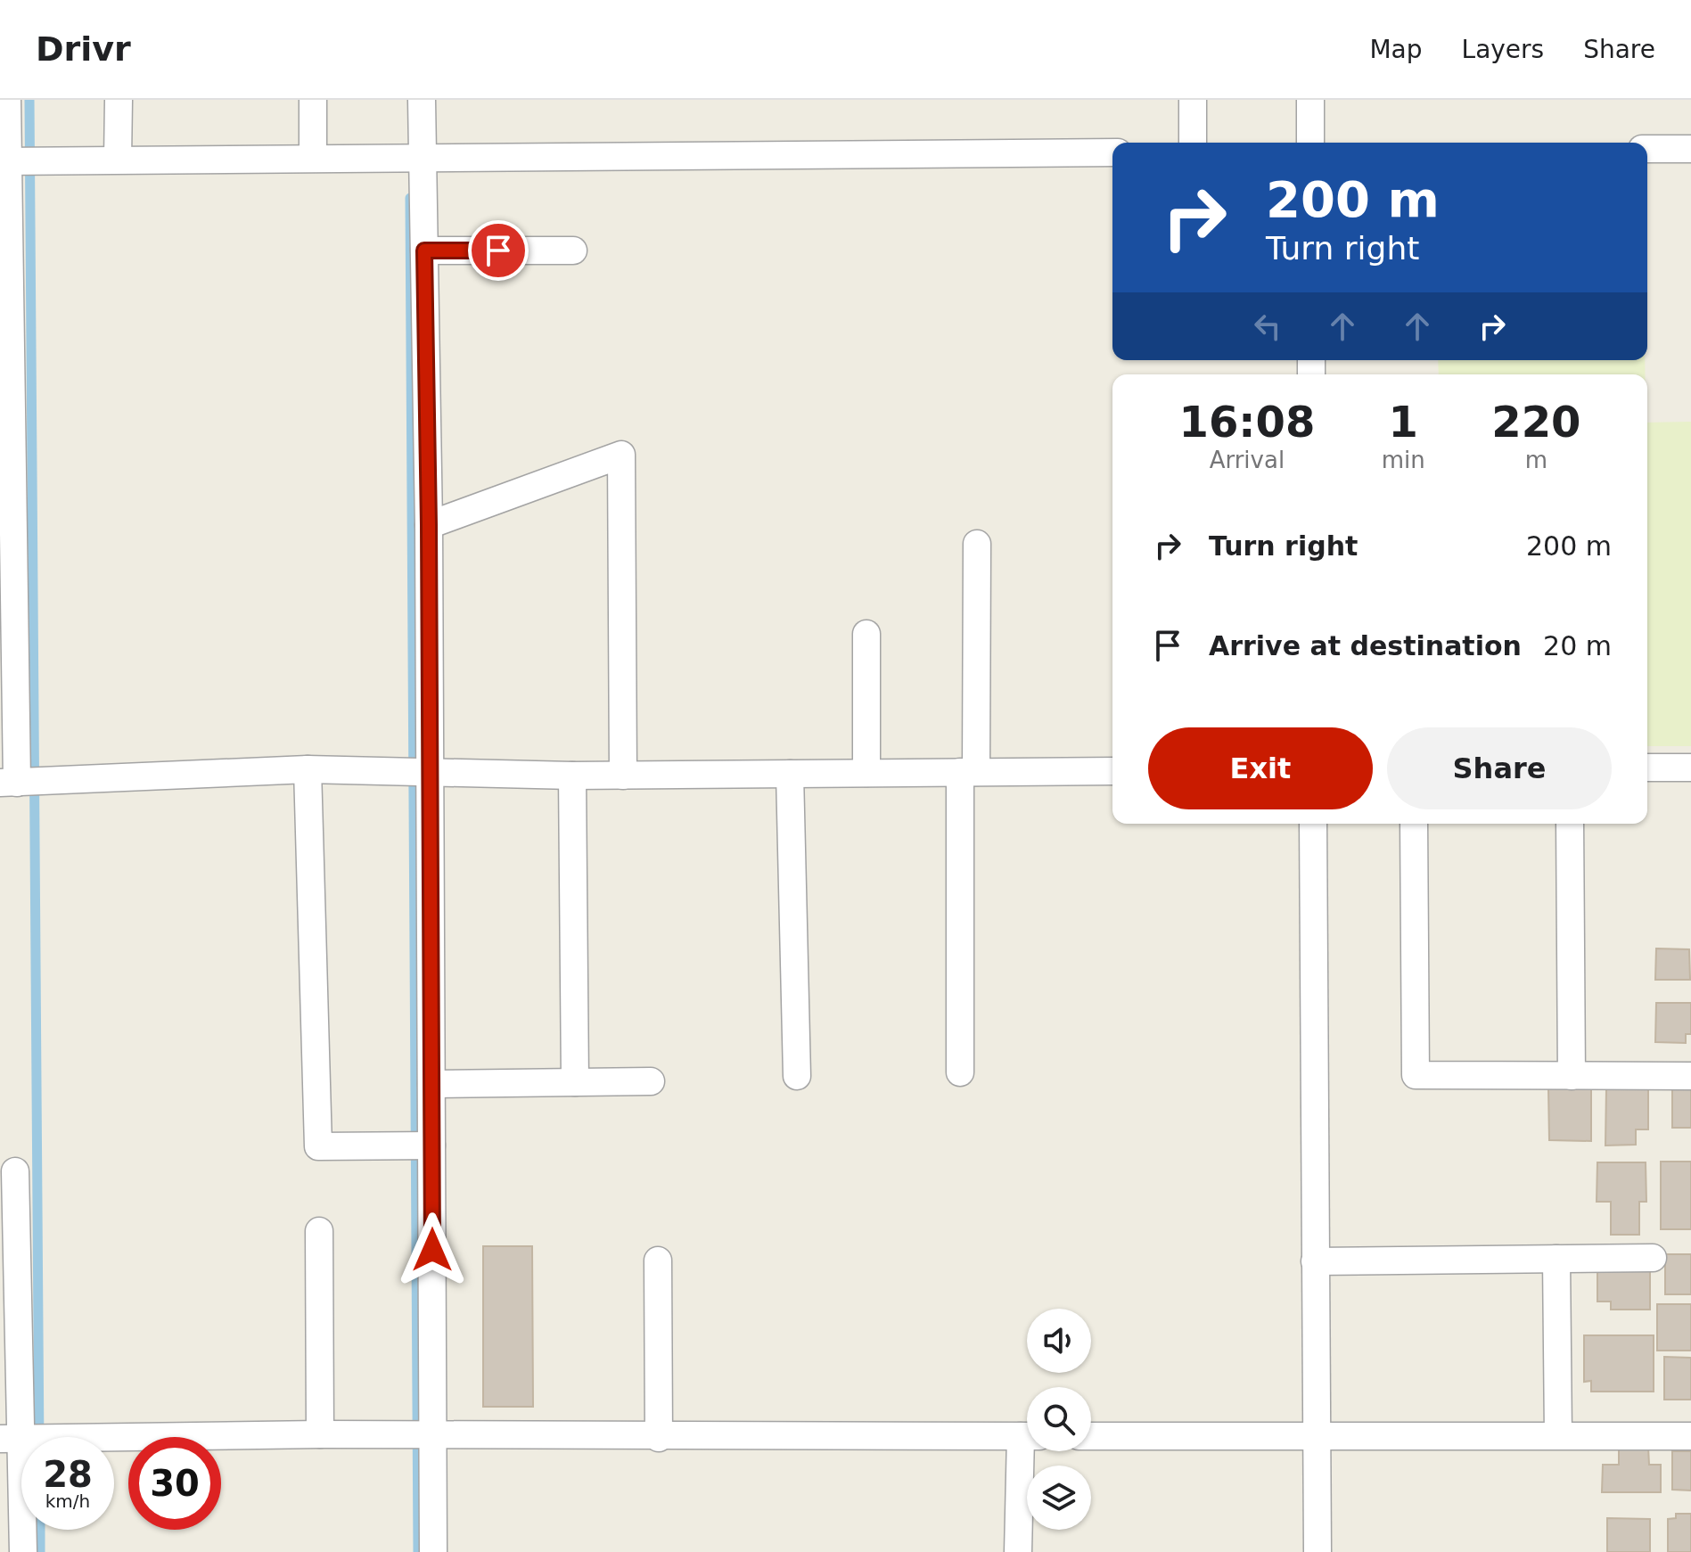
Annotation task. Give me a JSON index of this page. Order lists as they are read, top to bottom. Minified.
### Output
{"page":{"header":"Drivr","nav":["Map","Layers","Share"],"turn":["200 m","Turn right"],"eta":["16:08","Arrival","1","min","220","m"],"list":[{"name":"Turn right","value":"200 m"},{"name":"Arrive at destination","value":"20 m"}],"buttons":["Exit","Share"],"speed":"28 km/h","limit":"30"}}
